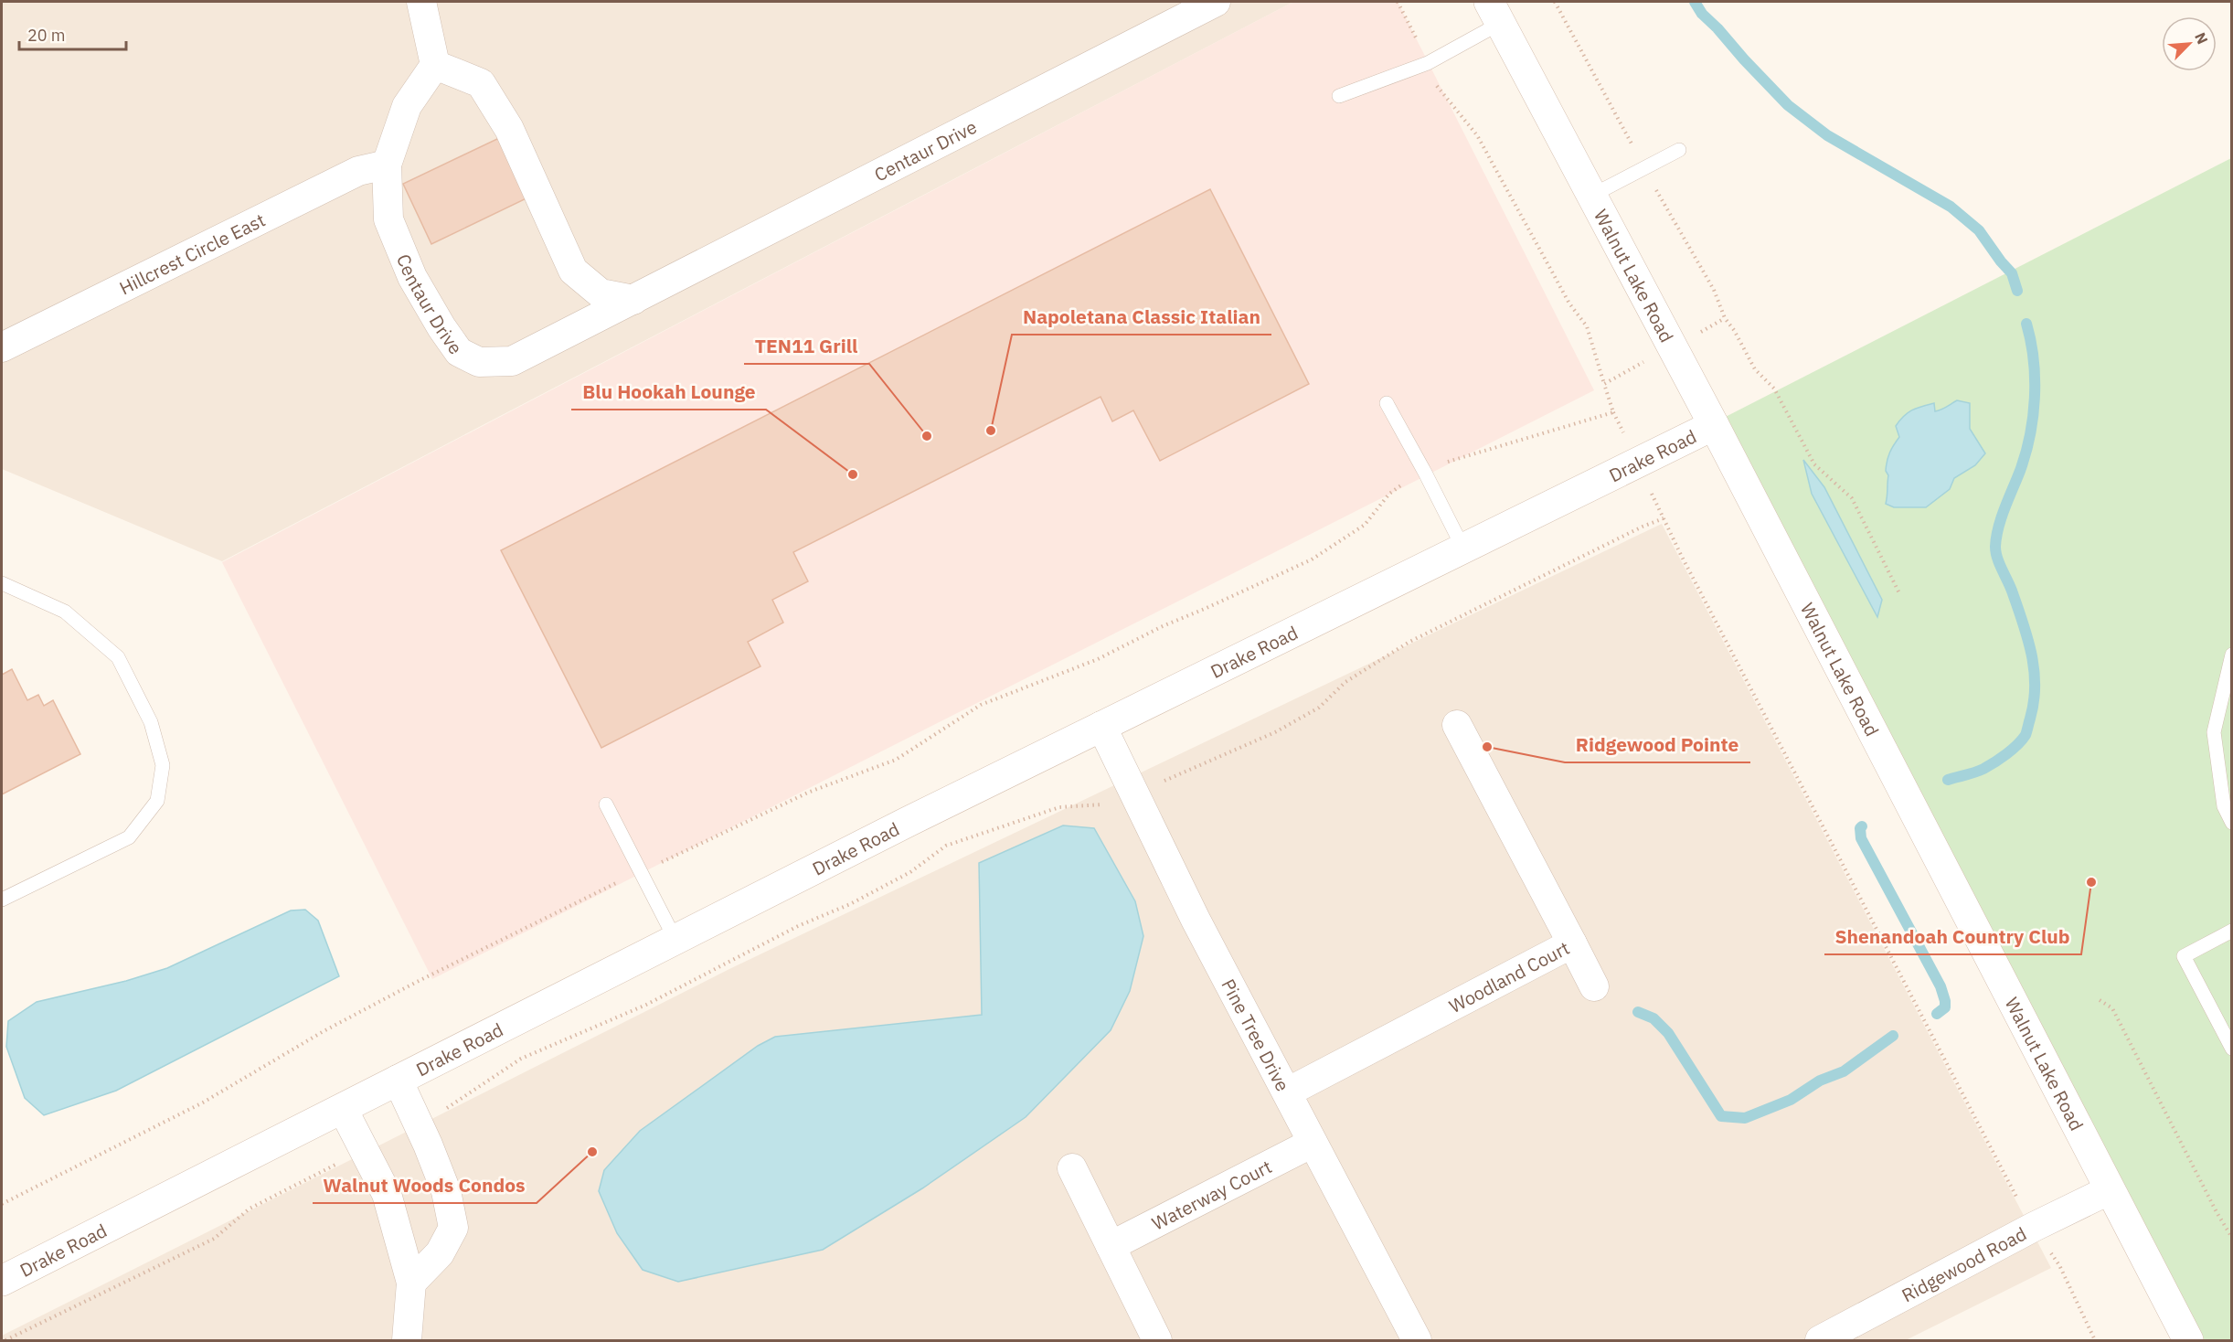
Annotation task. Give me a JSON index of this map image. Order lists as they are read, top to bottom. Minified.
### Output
{"streets":{"street":["Centaur Drive","Hillcrest Circle East","Walnut Lake Road","Drake Road","Woodland Court","Pine Tree Drive","Waterway Court","Ridgewood Road"]},"crossings":[["Centaur Drive","Hillcrest Circle East"],["Walnut Lake Road","Drake Road"],["Walnut Lake Road","Ridgewood Road"],["Drake Road","Pine Tree Drive"],["Woodland Court","Pine Tree Drive"],["Pine Tree Drive","Waterway Court"]],"places":["Napoletana Classic Italian","TEN11 Grill","Blu Hookah Lounge","Ridgewood Pointe","Shenandoah Country Club","Walnut Woods Condos"],"scale_bar":"20 m","north":"top right"}
